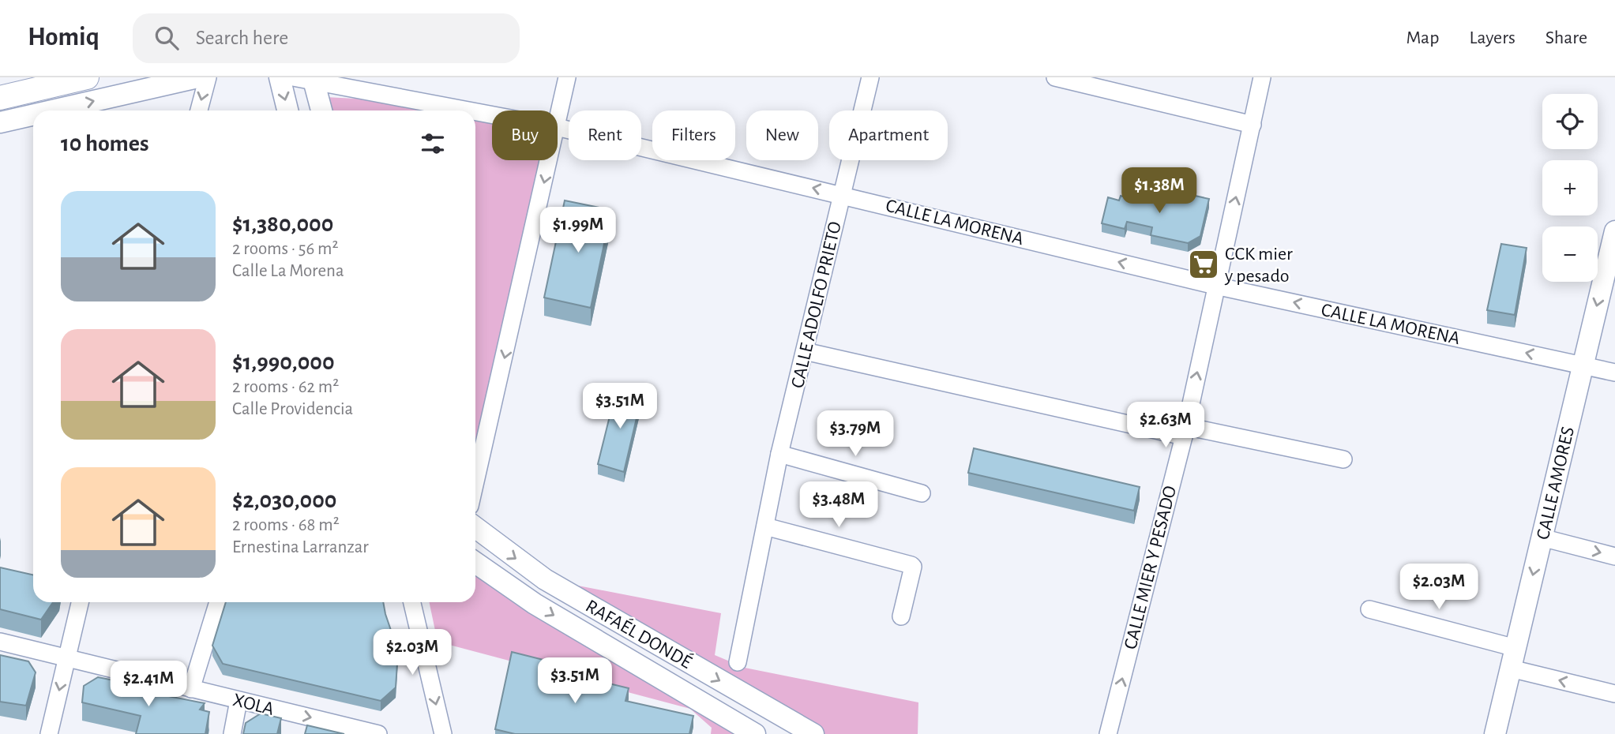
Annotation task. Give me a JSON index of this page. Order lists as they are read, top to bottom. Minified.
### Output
{"streets":{"main road":["CALLE AMORES","RAFAÉL DONDÉ"],"street":["CALLE LA MORENA","CALLE ADOLFO PRIETO","CALLE MIER Y PESADO","XOLA"]},"crossings":[["CALLE LA MORENA","CALLE ADOLFO PRIETO"],["CALLE LA MORENA","CALLE AMORES"],["CALLE LA MORENA","CALLE MIER Y PESADO"]],"one_way":["CALLE LA MORENA","CALLE AMORES","CALLE MIER Y PESADO","RAFAÉL DONDÉ","XOLA"],"places":{"supermarket":["CCK mier y pesado"]},"page":{"header":"Homiq","search":"Search here","nav":["Map","Layers","Share"],"map_buttons":["+","−"],"chip":["Buy","Rent","Filters","New","Apartment"],"heading":"10 homes","price":["$1.38M","$1.99M","$3.51M","$2.63M","$3.79M","$3.48M","$2.03M","$2.03M","$3.51M","$2.41M"],"list":[{"name":"$1,380,000","note":"2 rooms · 56 m² · Calle La Morena"},{"name":"$1,990,000","note":"2 rooms · 62 m² · Calle Providencia"},{"name":"$2,030,000","note":"2 rooms · 68 m² · Ernestina Larranzar"}]}}
